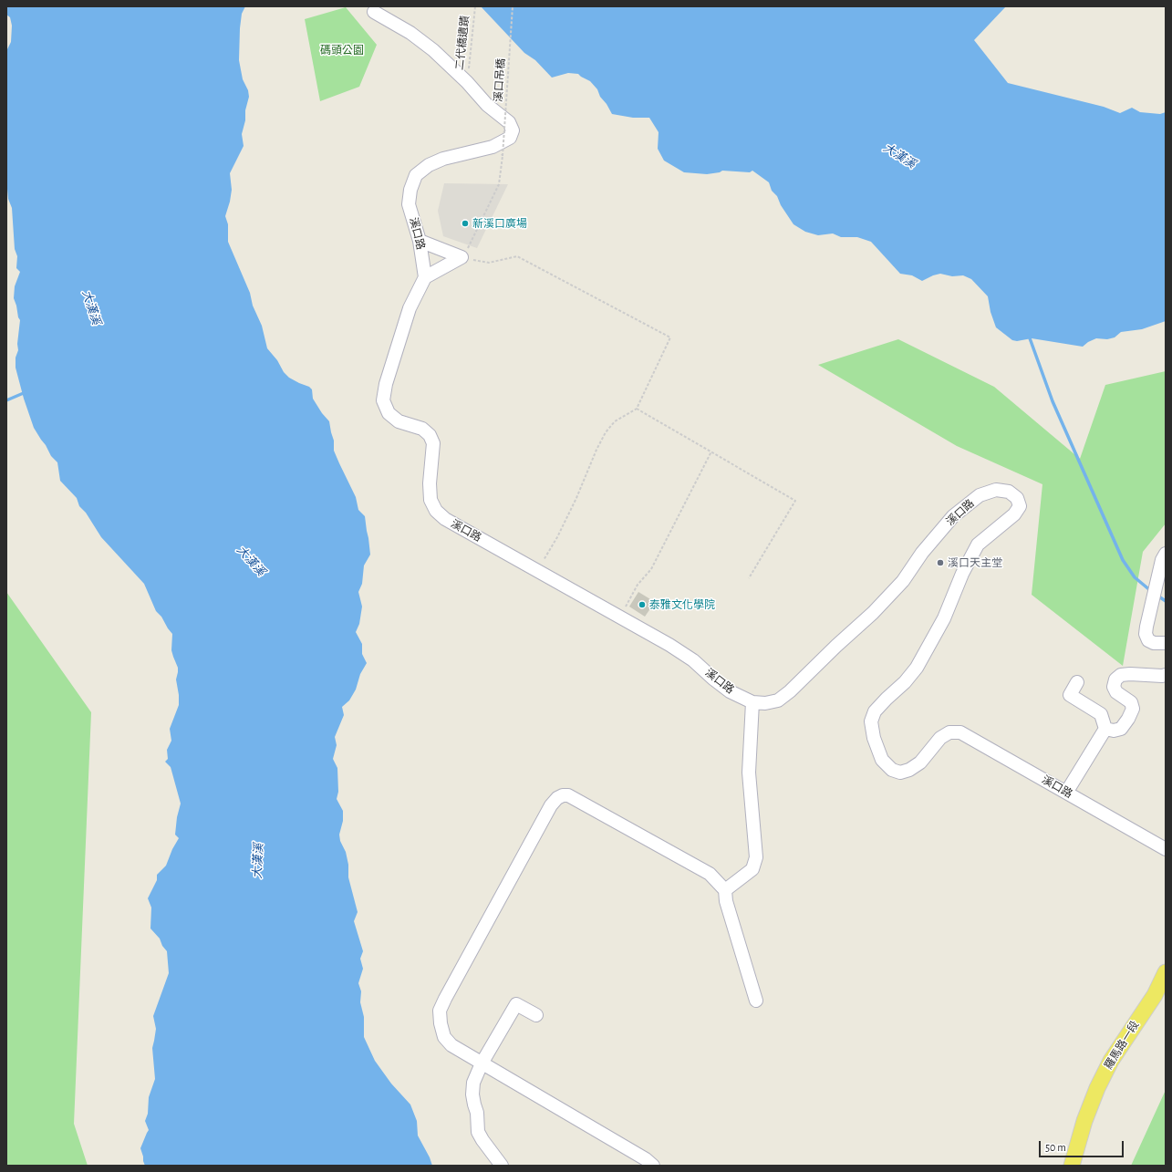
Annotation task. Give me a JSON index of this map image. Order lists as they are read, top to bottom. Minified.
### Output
{"streets":{"main road":["羅馬路一段"],"lane":["溪口路"],"path":["二代橋遺蹟","溪口吊橋"]},"crossings":[["二代橋遺蹟","溪口路"]],"water":["大漢溪"],"parks":["碼頭公園"],"places":["新溪口廣場","溪口天主堂","泰雅文化學院"],"scale_bar":"50 m"}
